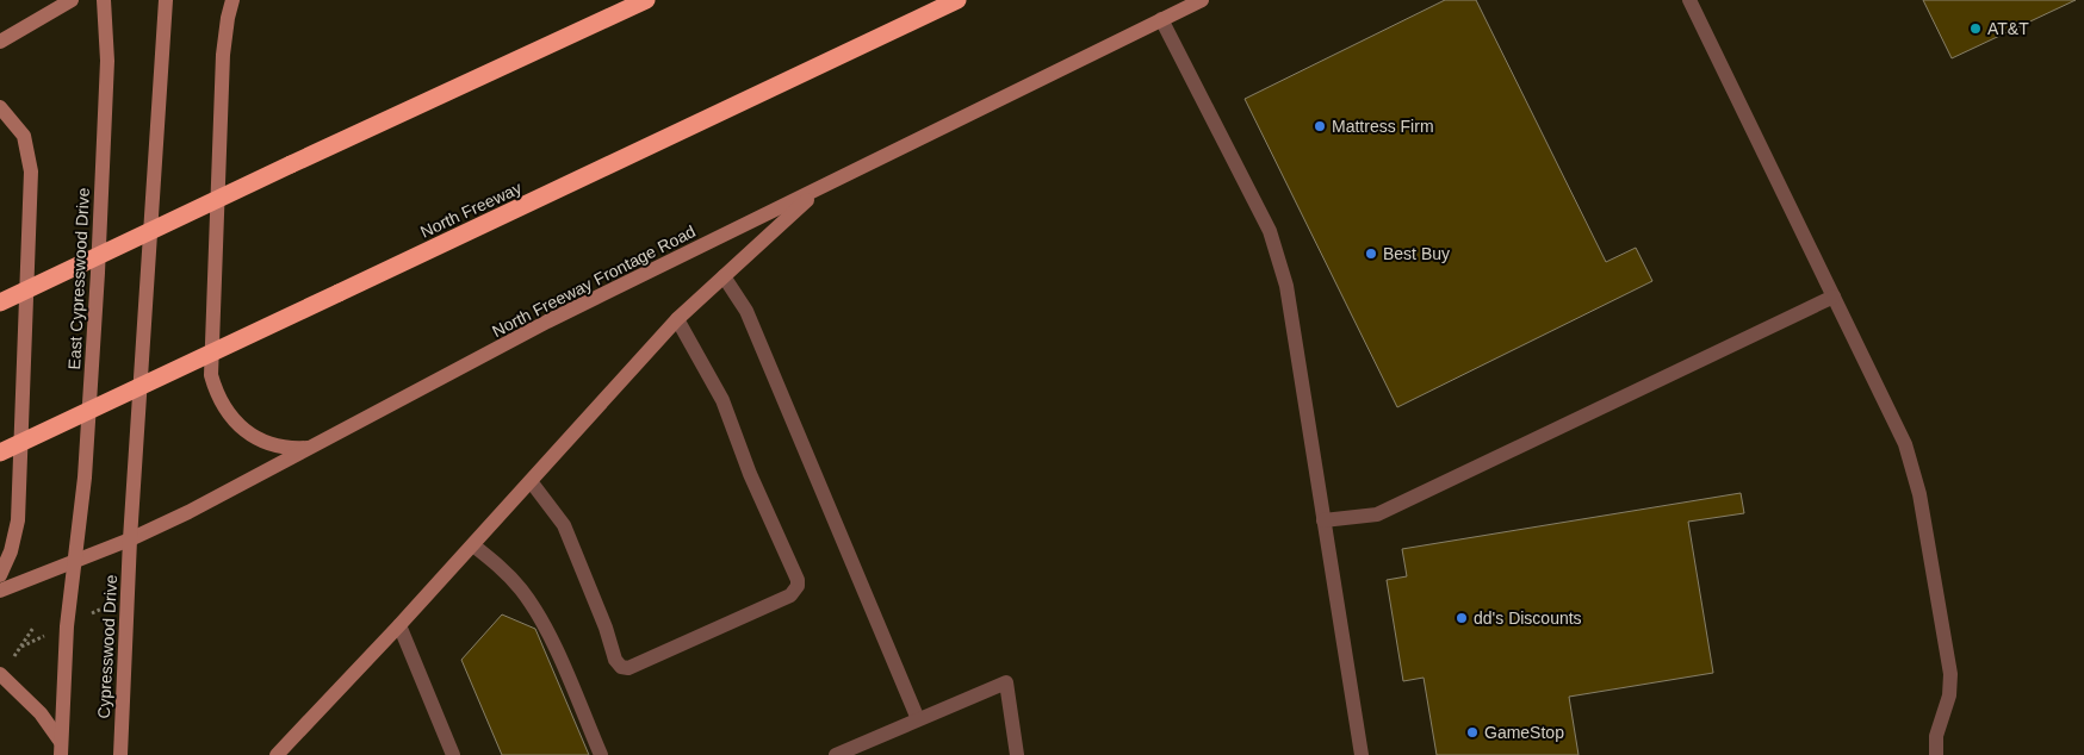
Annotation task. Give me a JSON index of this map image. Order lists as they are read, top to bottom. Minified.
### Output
{"streets":{"highway":["North Freeway"],"main road":["East Cypresswood Drive","North Freeway Frontage Road","Cypresswood Drive"]},"crossings":[["East Cypresswood Drive","North Freeway Frontage Road"],["North Freeway Frontage Road","Cypresswood Drive"]],"places":["AT&T","Mattress Firm","Best Buy","dd's Discounts","GameStop"]}
